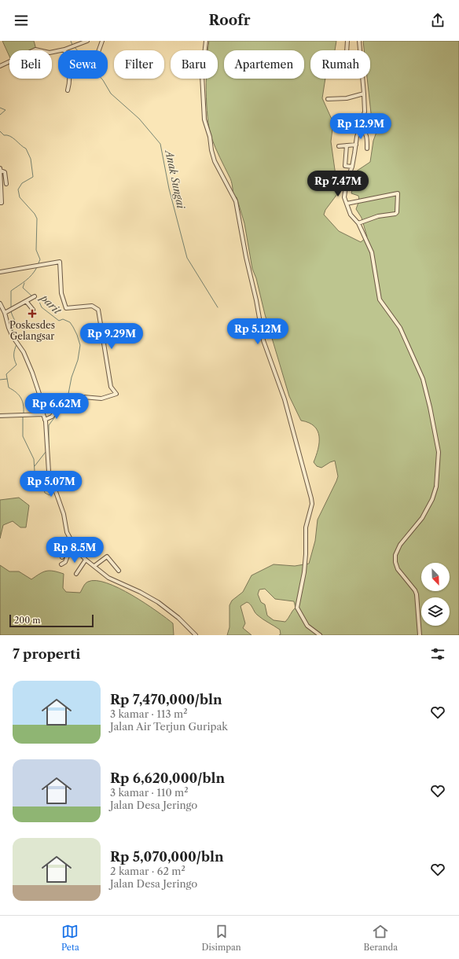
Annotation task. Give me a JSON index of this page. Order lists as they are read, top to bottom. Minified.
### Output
{"water":["Anak Sungai","parit"],"places":{"health":["Poskesdes Gelangsar"]},"scale_bar":"200 m","north":"bottom right","page":{"header":"Roofr","chip":["Beli","Sewa","Filter","Baru","Apartemen","Rumah"],"price":["Rp 12.9M","Rp 7.47M","Rp 5.12M","Rp 9.29M","Rp 6.62M","Rp 5.07M","Rp 8.5M"],"scale":"200 m","heading":"7 properti","list":[{"name":"Rp 7,470,000/bln","note":"3 kamar · 113 m² · Jalan Air Terjun Guripak"},{"name":"Rp 6,620,000/bln","note":"3 kamar · 110 m² · Jalan Desa Jeringo"},{"name":"Rp 5,070,000/bln","note":"2 kamar · 62 m² · Jalan Desa Jeringo"}],"tabs":["Peta","Disimpan","Beranda"]}}
